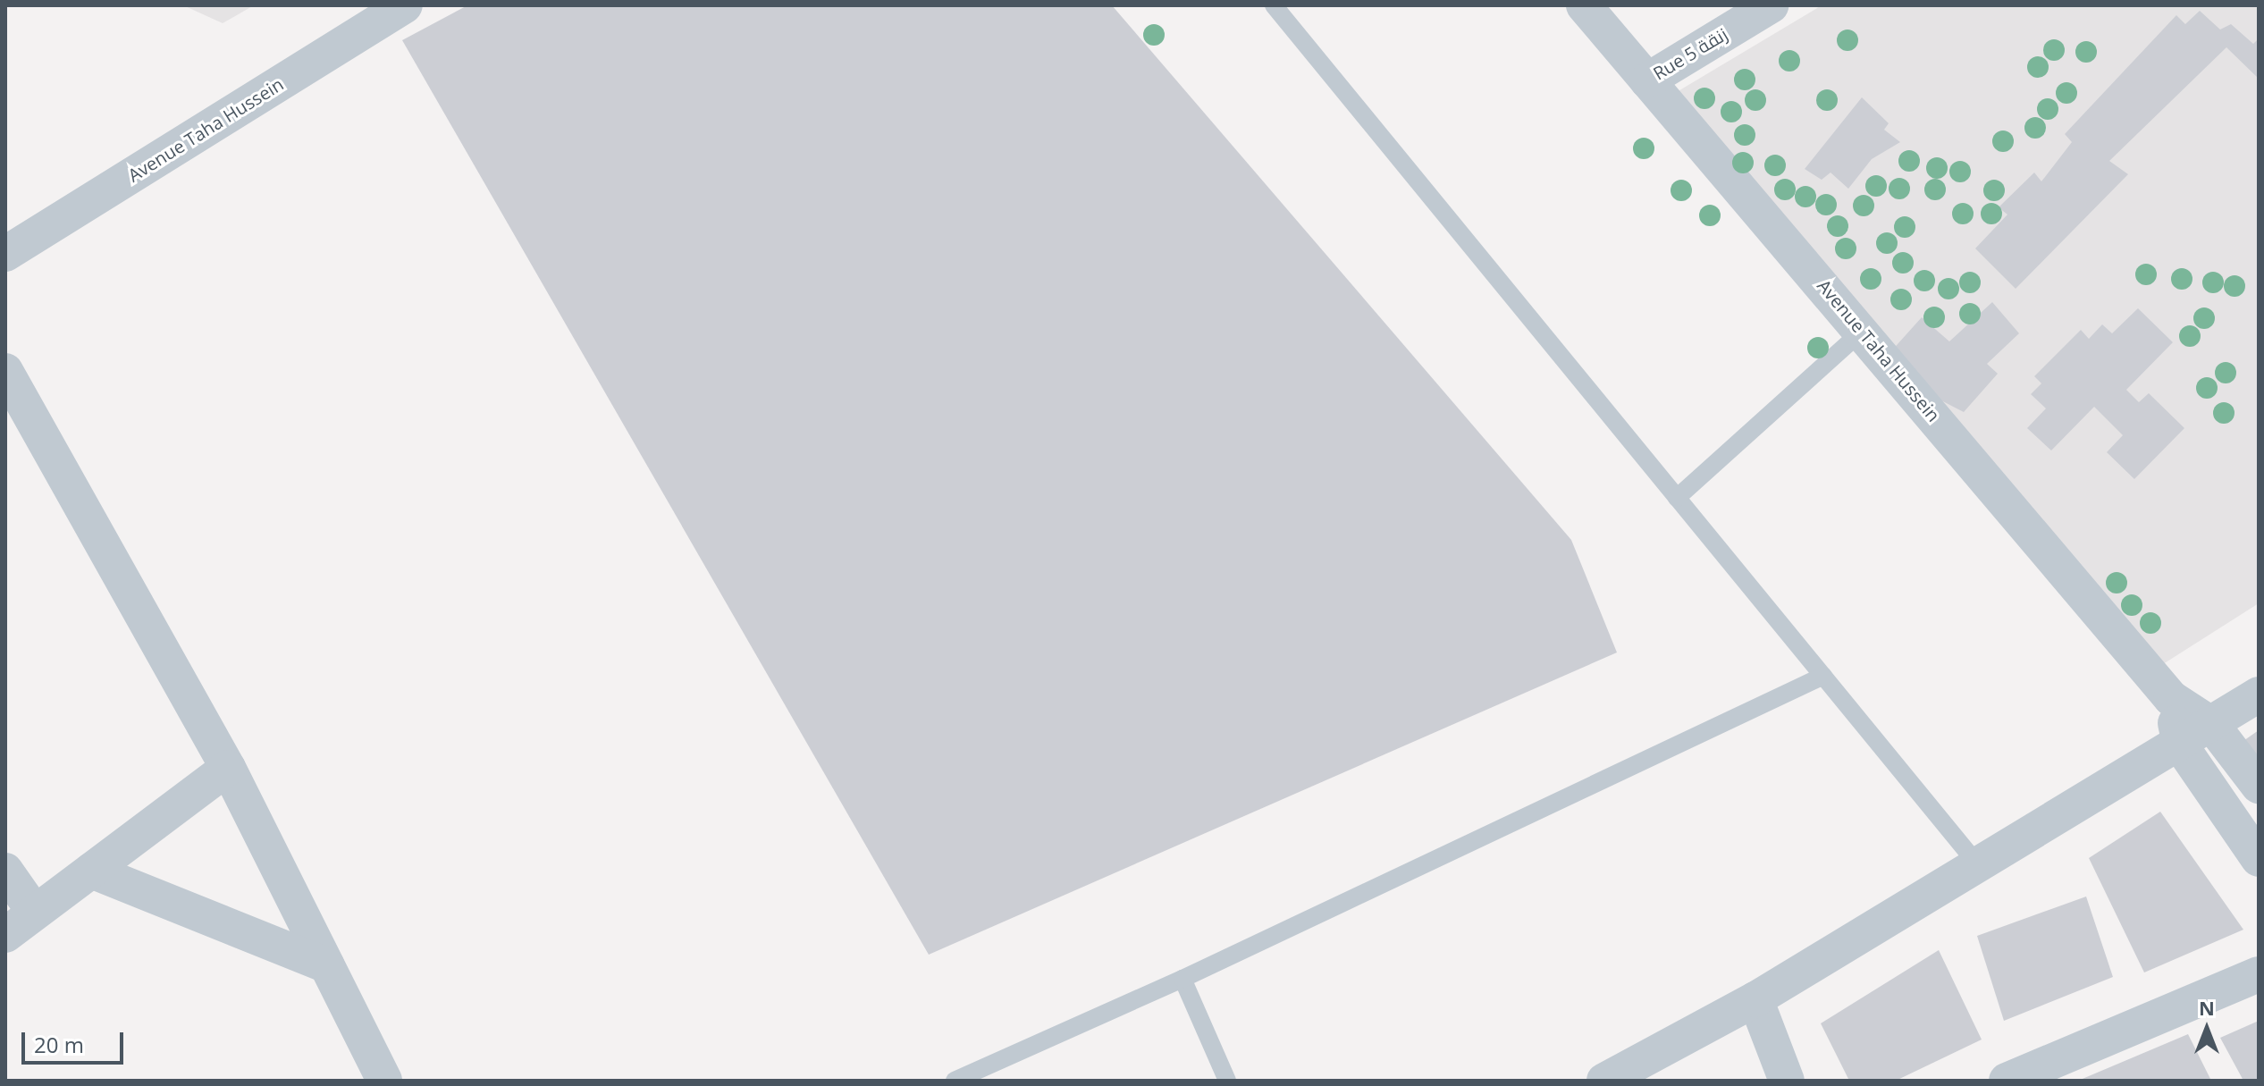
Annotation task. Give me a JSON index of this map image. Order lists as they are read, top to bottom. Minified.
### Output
{"streets":{"street":["Rue 5 زنقة","Avenue Taha Hussein"]},"crossings":[["Rue 5 زنقة","Avenue Taha Hussein"]],"scale_bar":"20 m","north":"top"}
